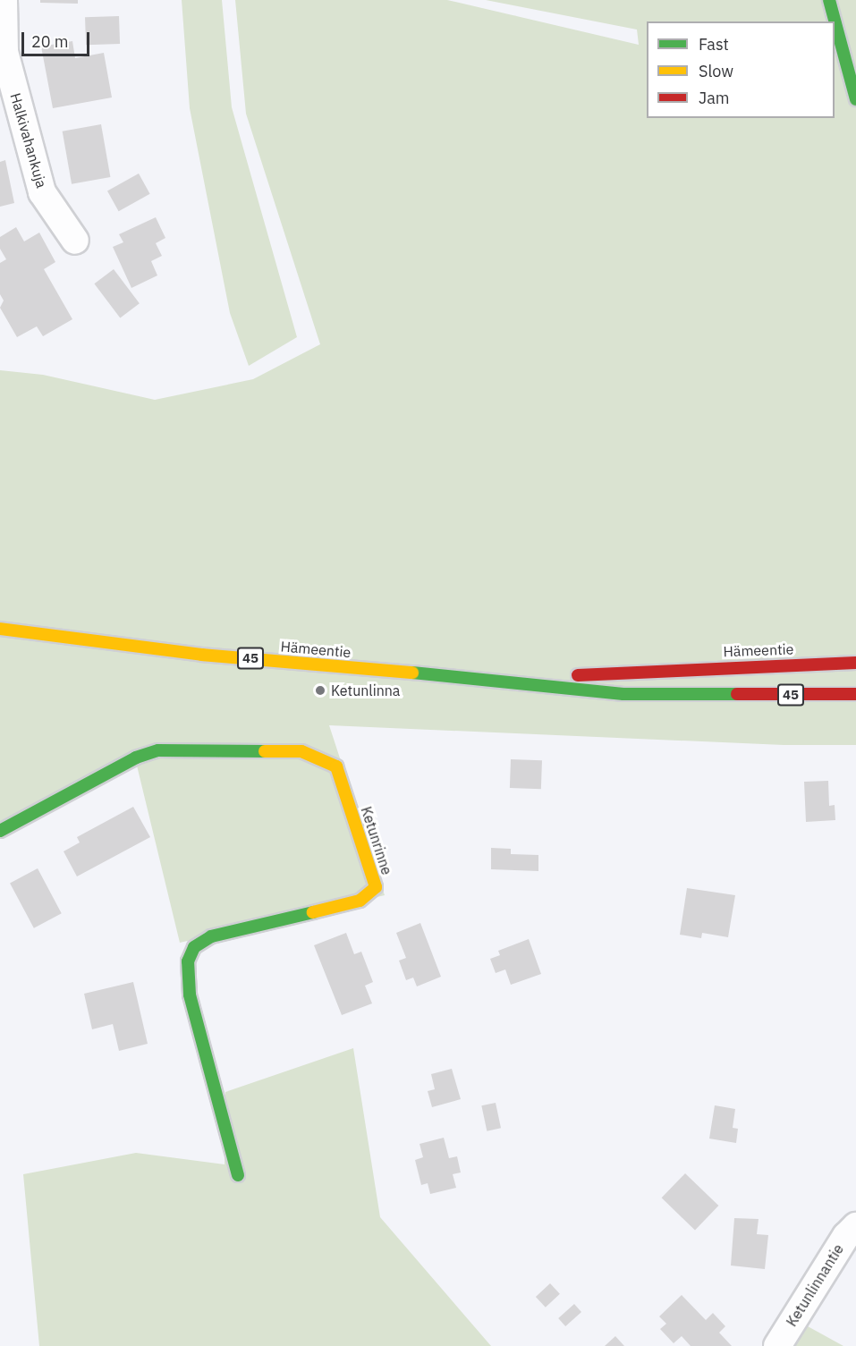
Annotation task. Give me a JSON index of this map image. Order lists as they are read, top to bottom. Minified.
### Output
{"streets":{"main road":["Hämeentie","45","Ketunrinne"],"street":["Halkivahankuja","Ketunlinnantie"]},"places":["Ketunlinna"],"legend":["Fast","Slow","Jam"],"scale_bar":"20 m"}
